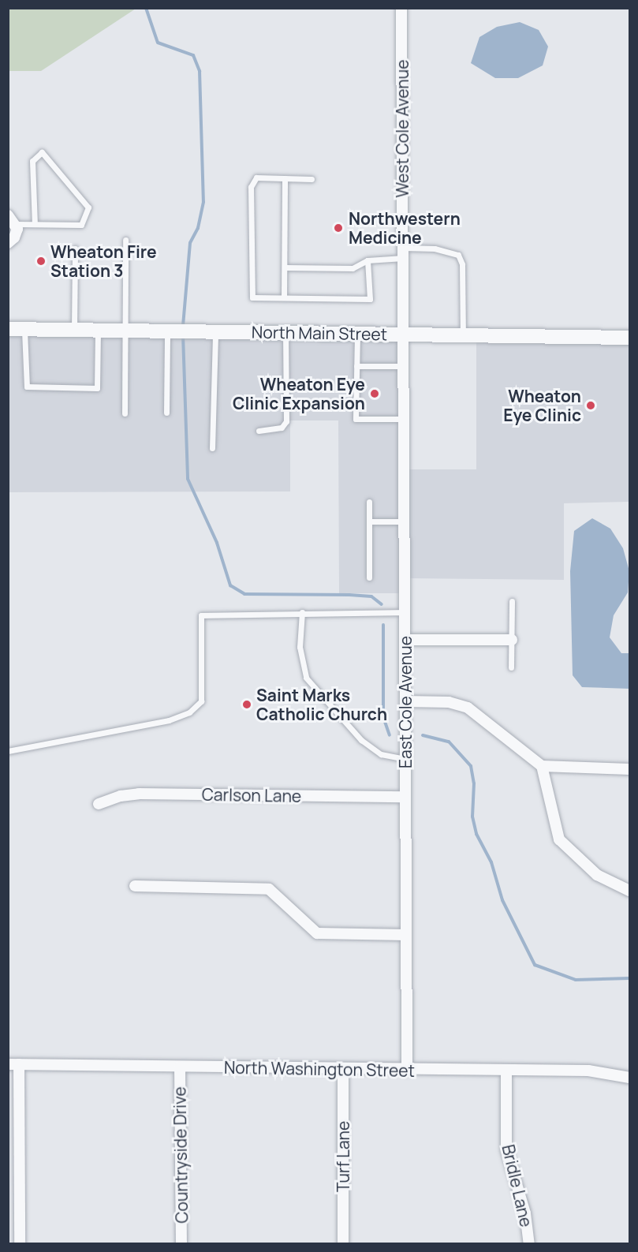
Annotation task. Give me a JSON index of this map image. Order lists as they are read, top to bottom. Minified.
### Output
{"streets":{"street":["West Cole Avenue","North Main Street","East Cole Avenue","Carlson Lane","North Washington Street","Countryside Drive","Turf Lane","Bridle Lane"]},"crossings":[["West Cole Avenue","North Main Street"],["West Cole Avenue","East Cole Avenue"],["North Main Street","East Cole Avenue"],["East Cole Avenue","Carlson Lane"],["East Cole Avenue","North Washington Street"],["North Washington Street","Countryside Drive"],["North Washington Street","Turf Lane"],["North Washington Street","Bridle Lane"]],"places":["Northwestern Medicine","Wheaton Fire Station 3","Wheaton Eye Clinic Expansion","Wheaton Eye Clinic","Saint Marks Catholic Church"]}
